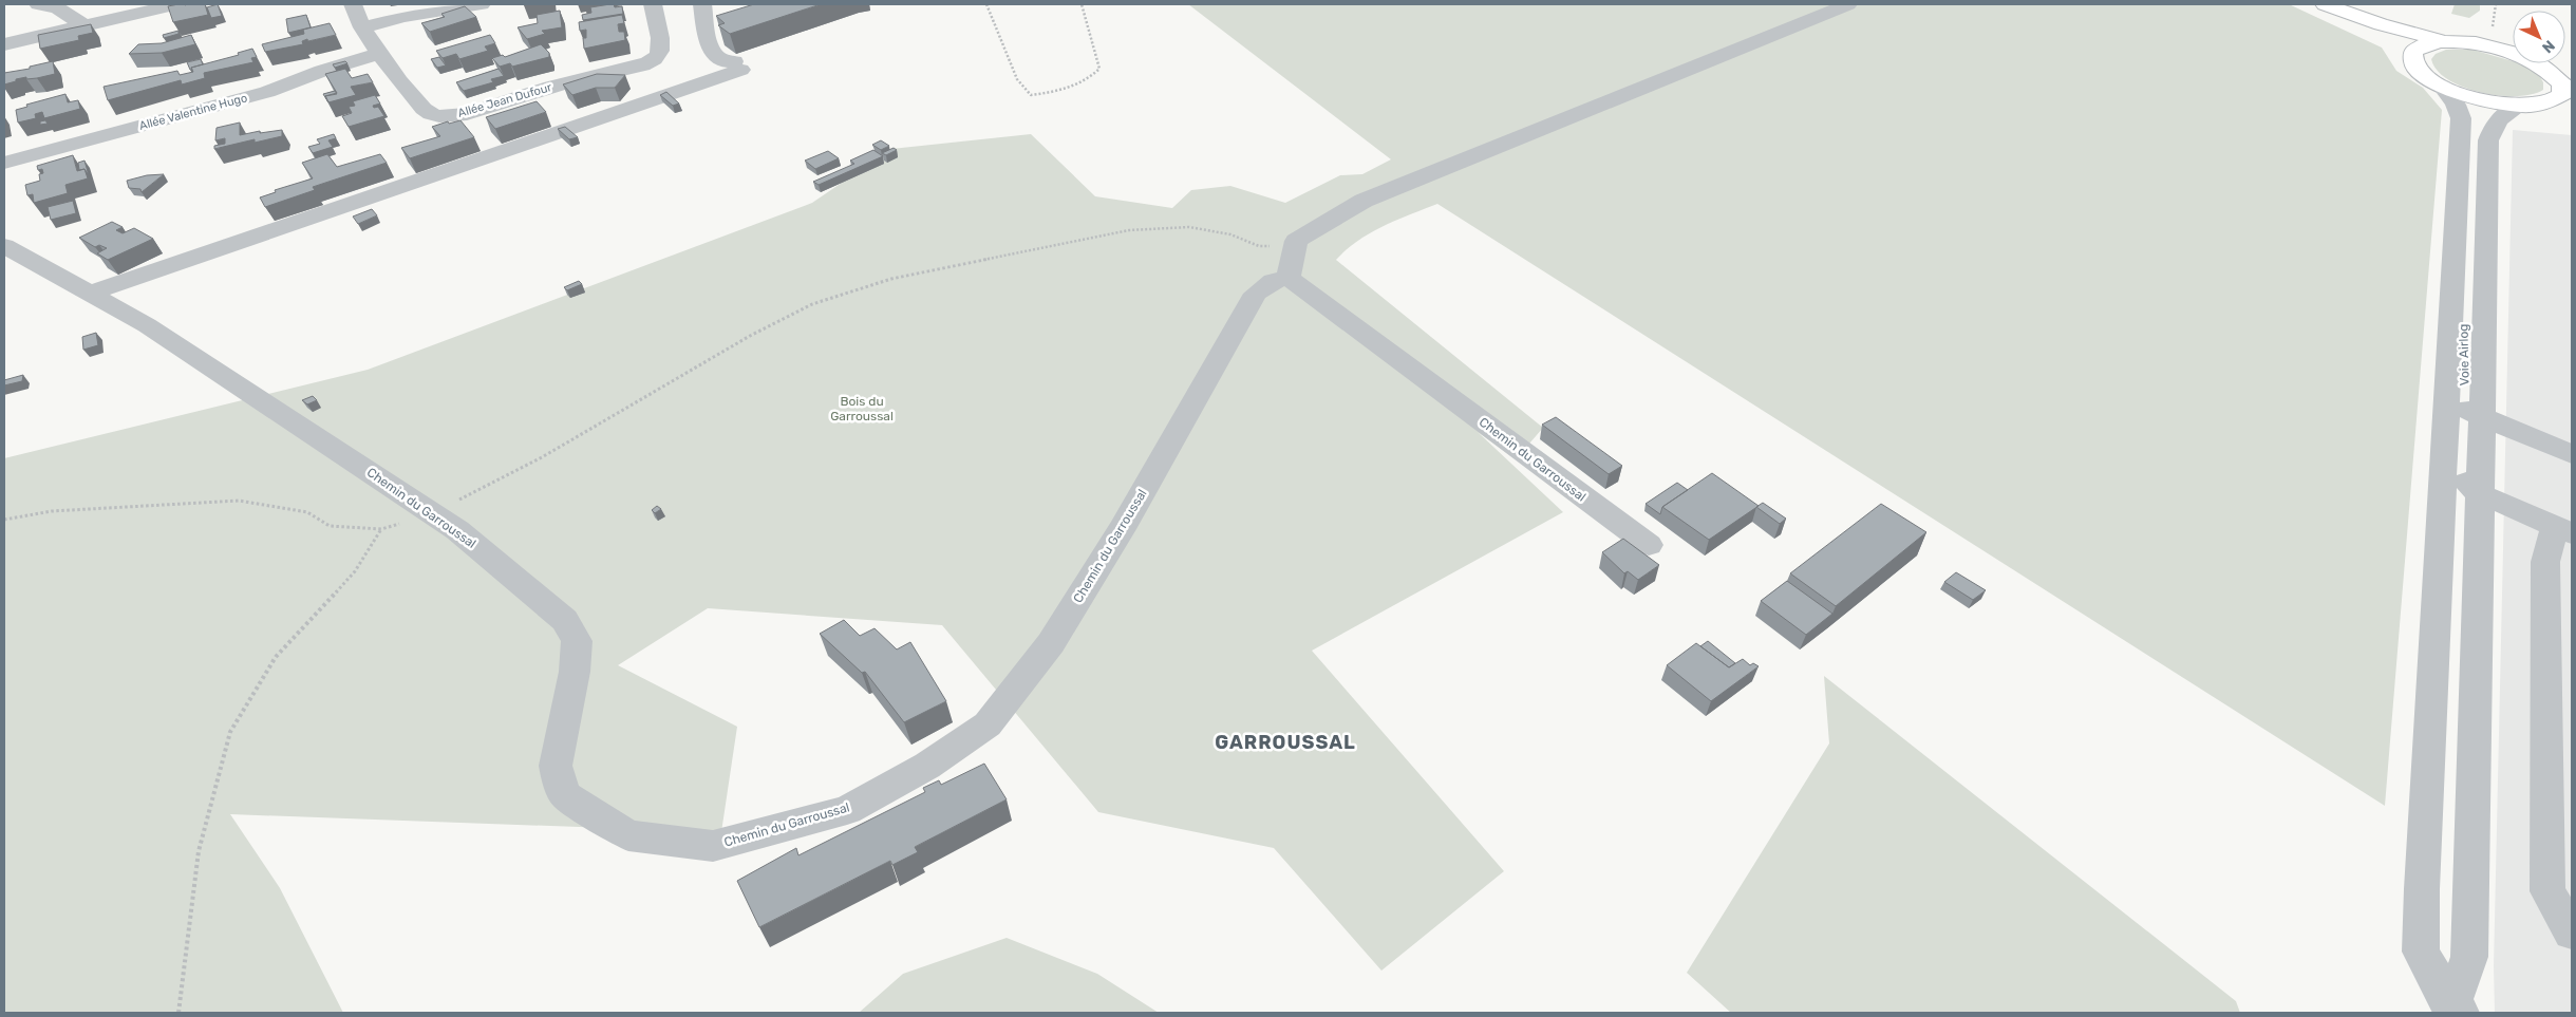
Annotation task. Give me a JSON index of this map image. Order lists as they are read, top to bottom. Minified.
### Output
{"streets":{"street":["Allée Jean Dufour","Allée Valentine Hugo","Voie Airlog","Chemin du Garroussal"]},"crossings":[["Allée Jean Dufour","Allée Valentine Hugo"]],"districts":["GARROUSSAL"],"parks":["Bois du Garroussal"],"north":"bottom right"}
